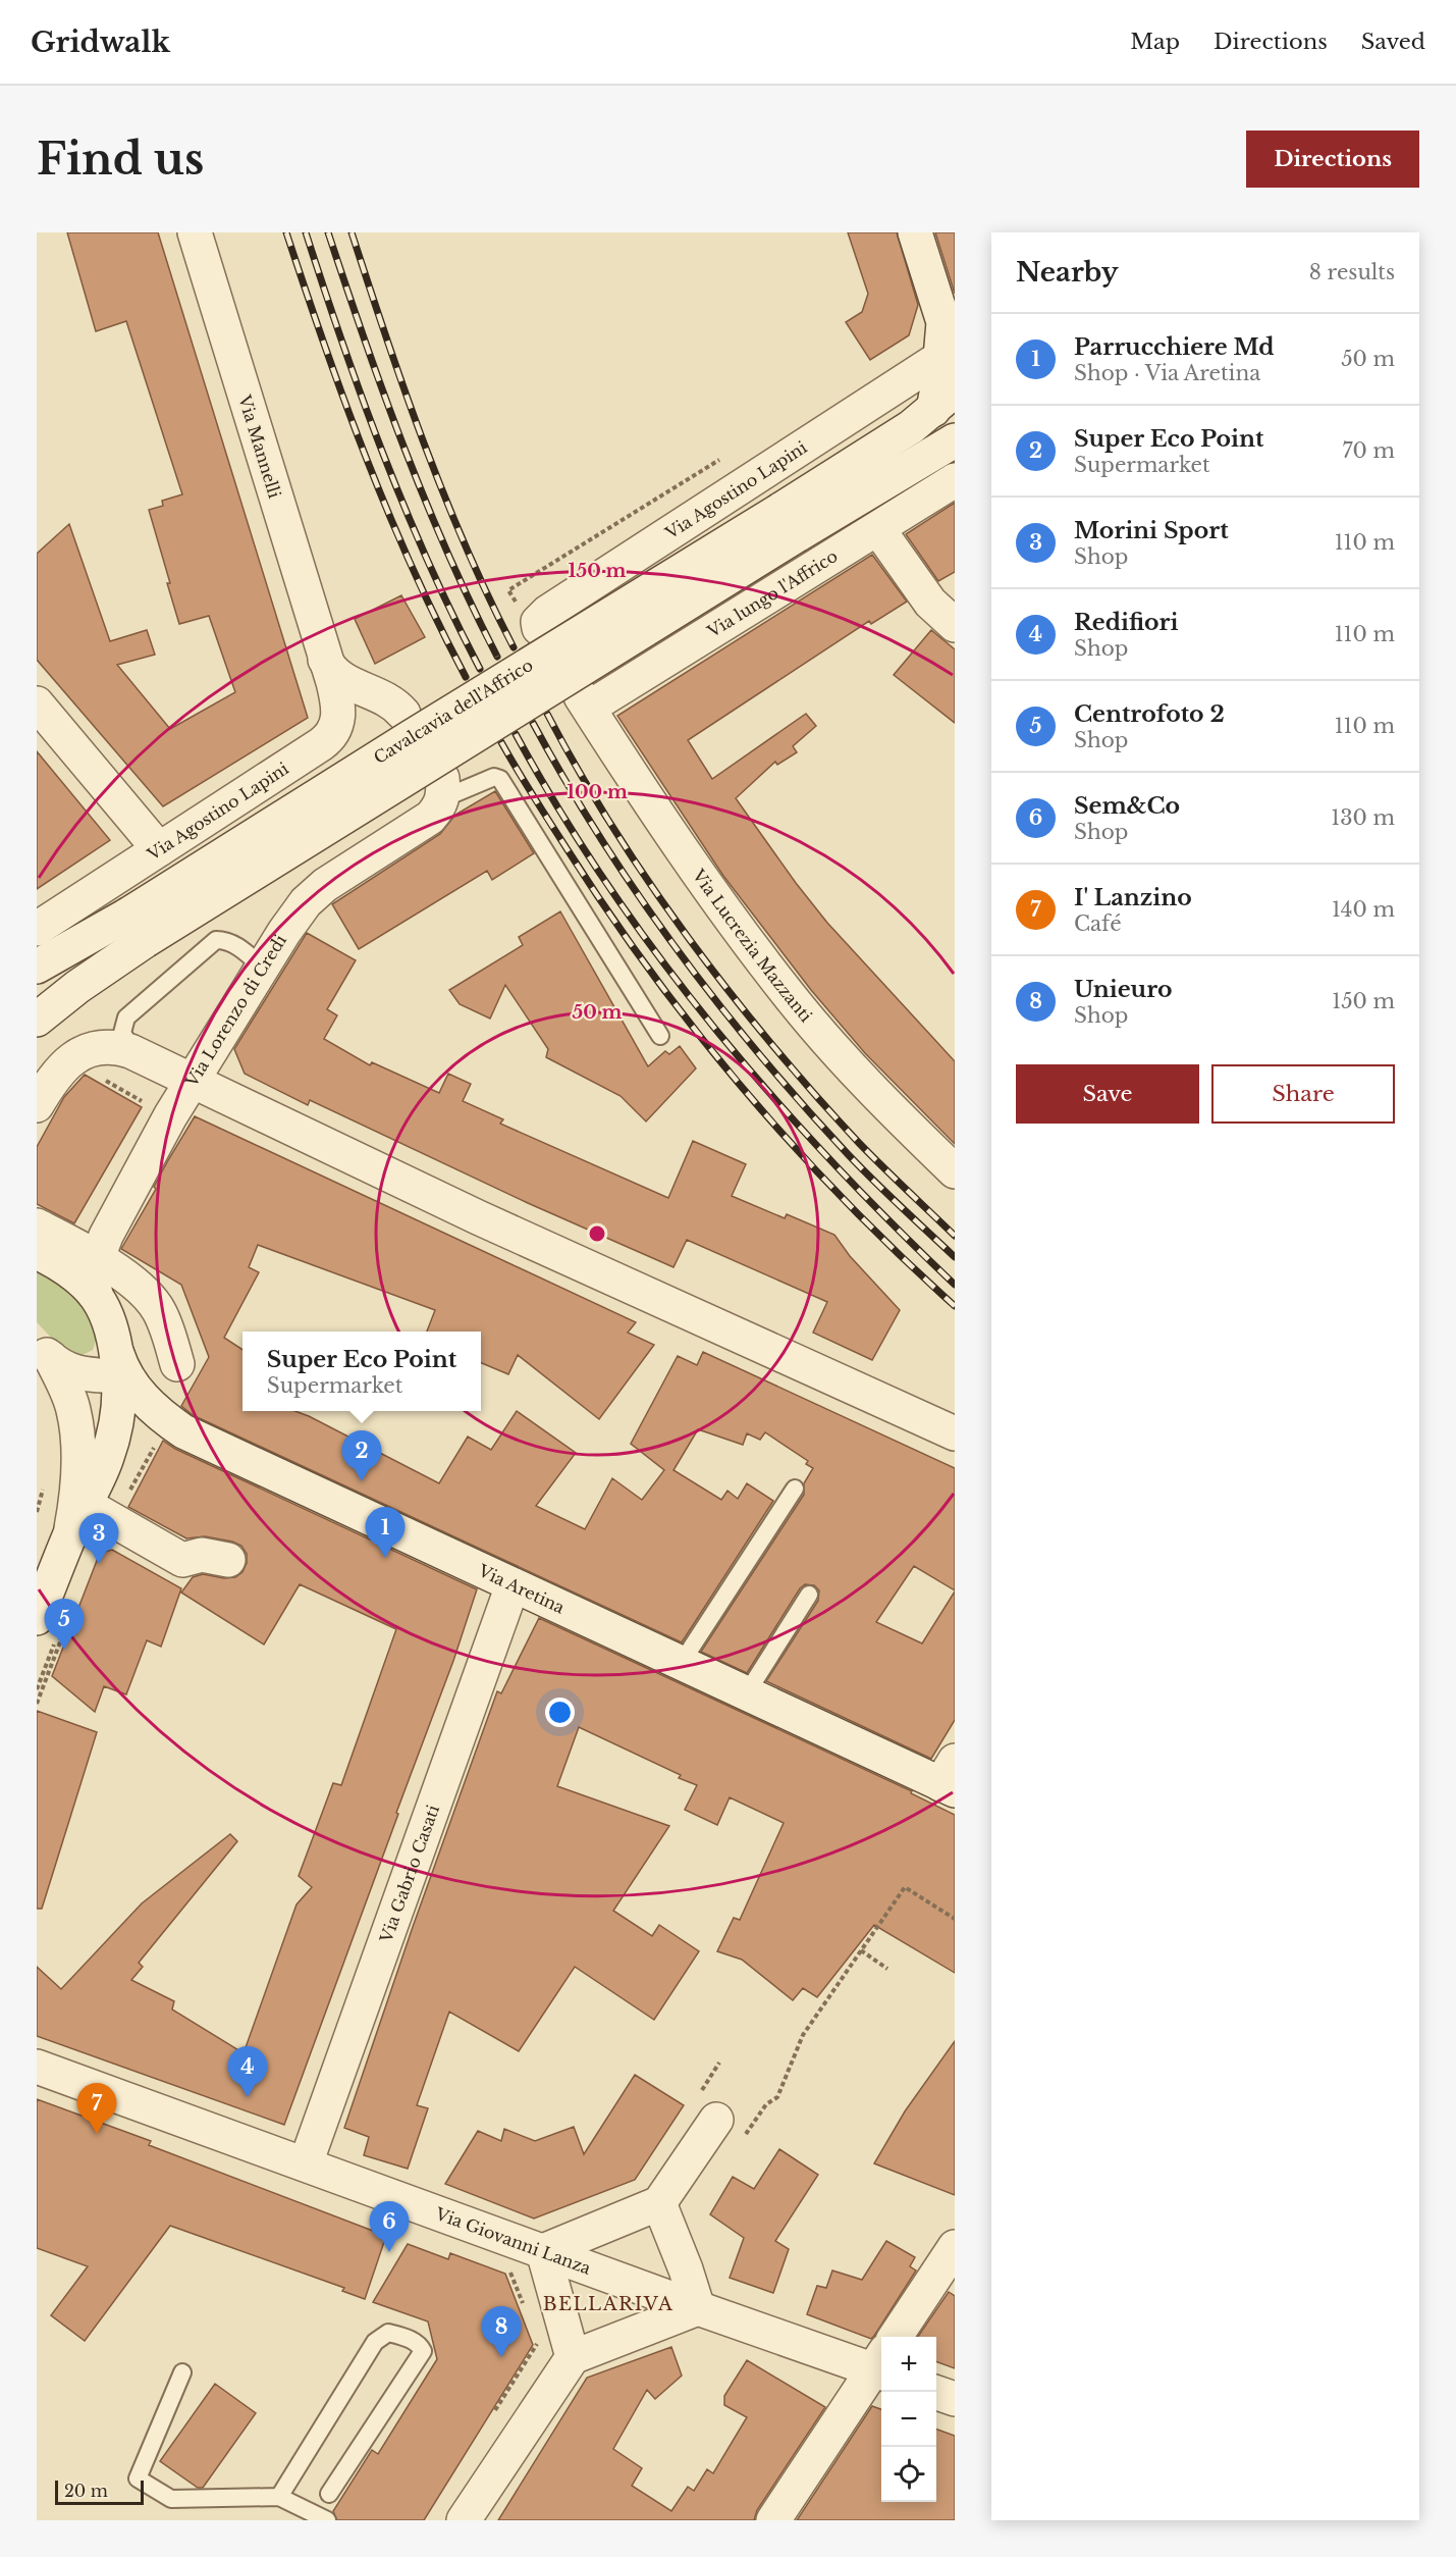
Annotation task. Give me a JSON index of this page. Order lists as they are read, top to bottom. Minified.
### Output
{"streets":{"street":["Via Mannelli","Via Agostino Lapini","Via lungo l'Affrico","Cavalcavia dell'Affrico","Via Lucrezia Mazzanti","Via Lorenzo di Credi","Via Aretina","Via Gabrio Casati","Via Giovanni Lanza"]},"crossings":[["Via Mannelli","Via Agostino Lapini"],["Via lungo l'Affrico","Via Lucrezia Mazzanti"],["Via Aretina","Via Gabrio Casati"],["Via Gabrio Casati","Via Giovanni Lanza"]],"districts":["BELLARIVA"],"scale_bar":"20 m","page":{"header":"Gridwalk","nav":["Map","Directions","Saved"],"buttons":["Directions",["Save","Share"]],"title":"Find us","heading":["Nearby","8 results"],"list":[{"mark":"1","name":"Parrucchiere Md","note":"Shop · Via Aretina","value":"50 m"},{"mark":"2","name":"Super Eco Point","note":"Supermarket","value":"70 m"},{"mark":"3","name":"Morini Sport","note":"Shop","value":"110 m"},{"mark":"4","name":"Redifiori","note":"Shop","value":"110 m"},{"mark":"5","name":"Centrofoto 2","note":"Shop","value":"110 m"},{"mark":"6","name":"Sem&Co","note":"Shop","value":"130 m"},{"mark":"7","name":"I' Lanzino","note":"Café","value":"140 m"},{"mark":"8","name":"Unieuro","note":"Shop","value":"150 m"}],"popup":["Super Eco Point","Supermarket"],"pins":["2","1","3","5","4","7","6","8"],"map_buttons":["+","−"],"scale":"20 m"},"rings":["150 m","100 m","50 m"]}
